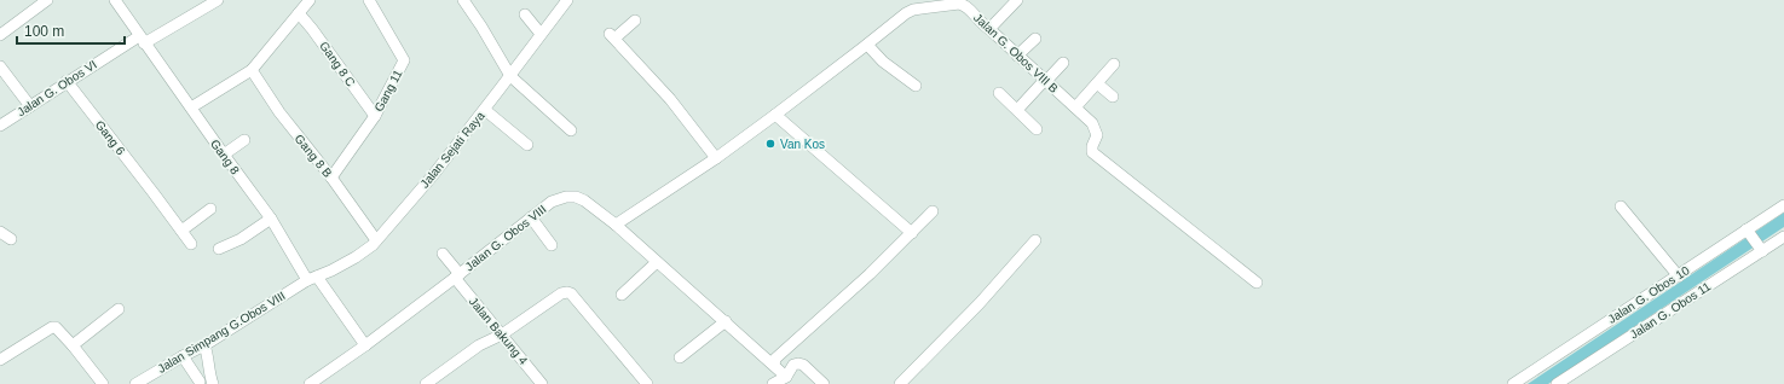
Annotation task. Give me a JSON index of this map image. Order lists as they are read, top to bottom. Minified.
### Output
{"streets":{"street":["Jalan G. Obos VIII B","Gang 8 C","Jalan G. Obos VI","Gang 11","Gang 6","Jalan Sejati Raya","Gang 8 B","Gang 8","Jalan G. Obos VIII","Jalan G. Obos 10","Jalan G. Obos 11","Jalan Bakung 4","Jalan Simpang G.Obos VIII"]},"crossings":[["Jalan G. Obos VIII B","Jalan G. Obos VIII"],["Gang 8 C","Gang 11"],["Jalan G. Obos VI","Gang 6"],["Jalan G. Obos VI","Gang 8"],["Gang 11","Gang 8 B"],["Jalan Sejati Raya","Gang 8 B"],["Jalan Sejati Raya","Gang 8"],["Jalan Sejati Raya","Jalan Simpang G.Obos VIII"],["Gang 8","Jalan G. Obos VIII"],["Gang 8","Jalan Simpang G.Obos VIII"],["Jalan G. Obos VIII","Jalan Bakung 4"]],"places":["Van Kos"],"scale_bar":"100 m"}
